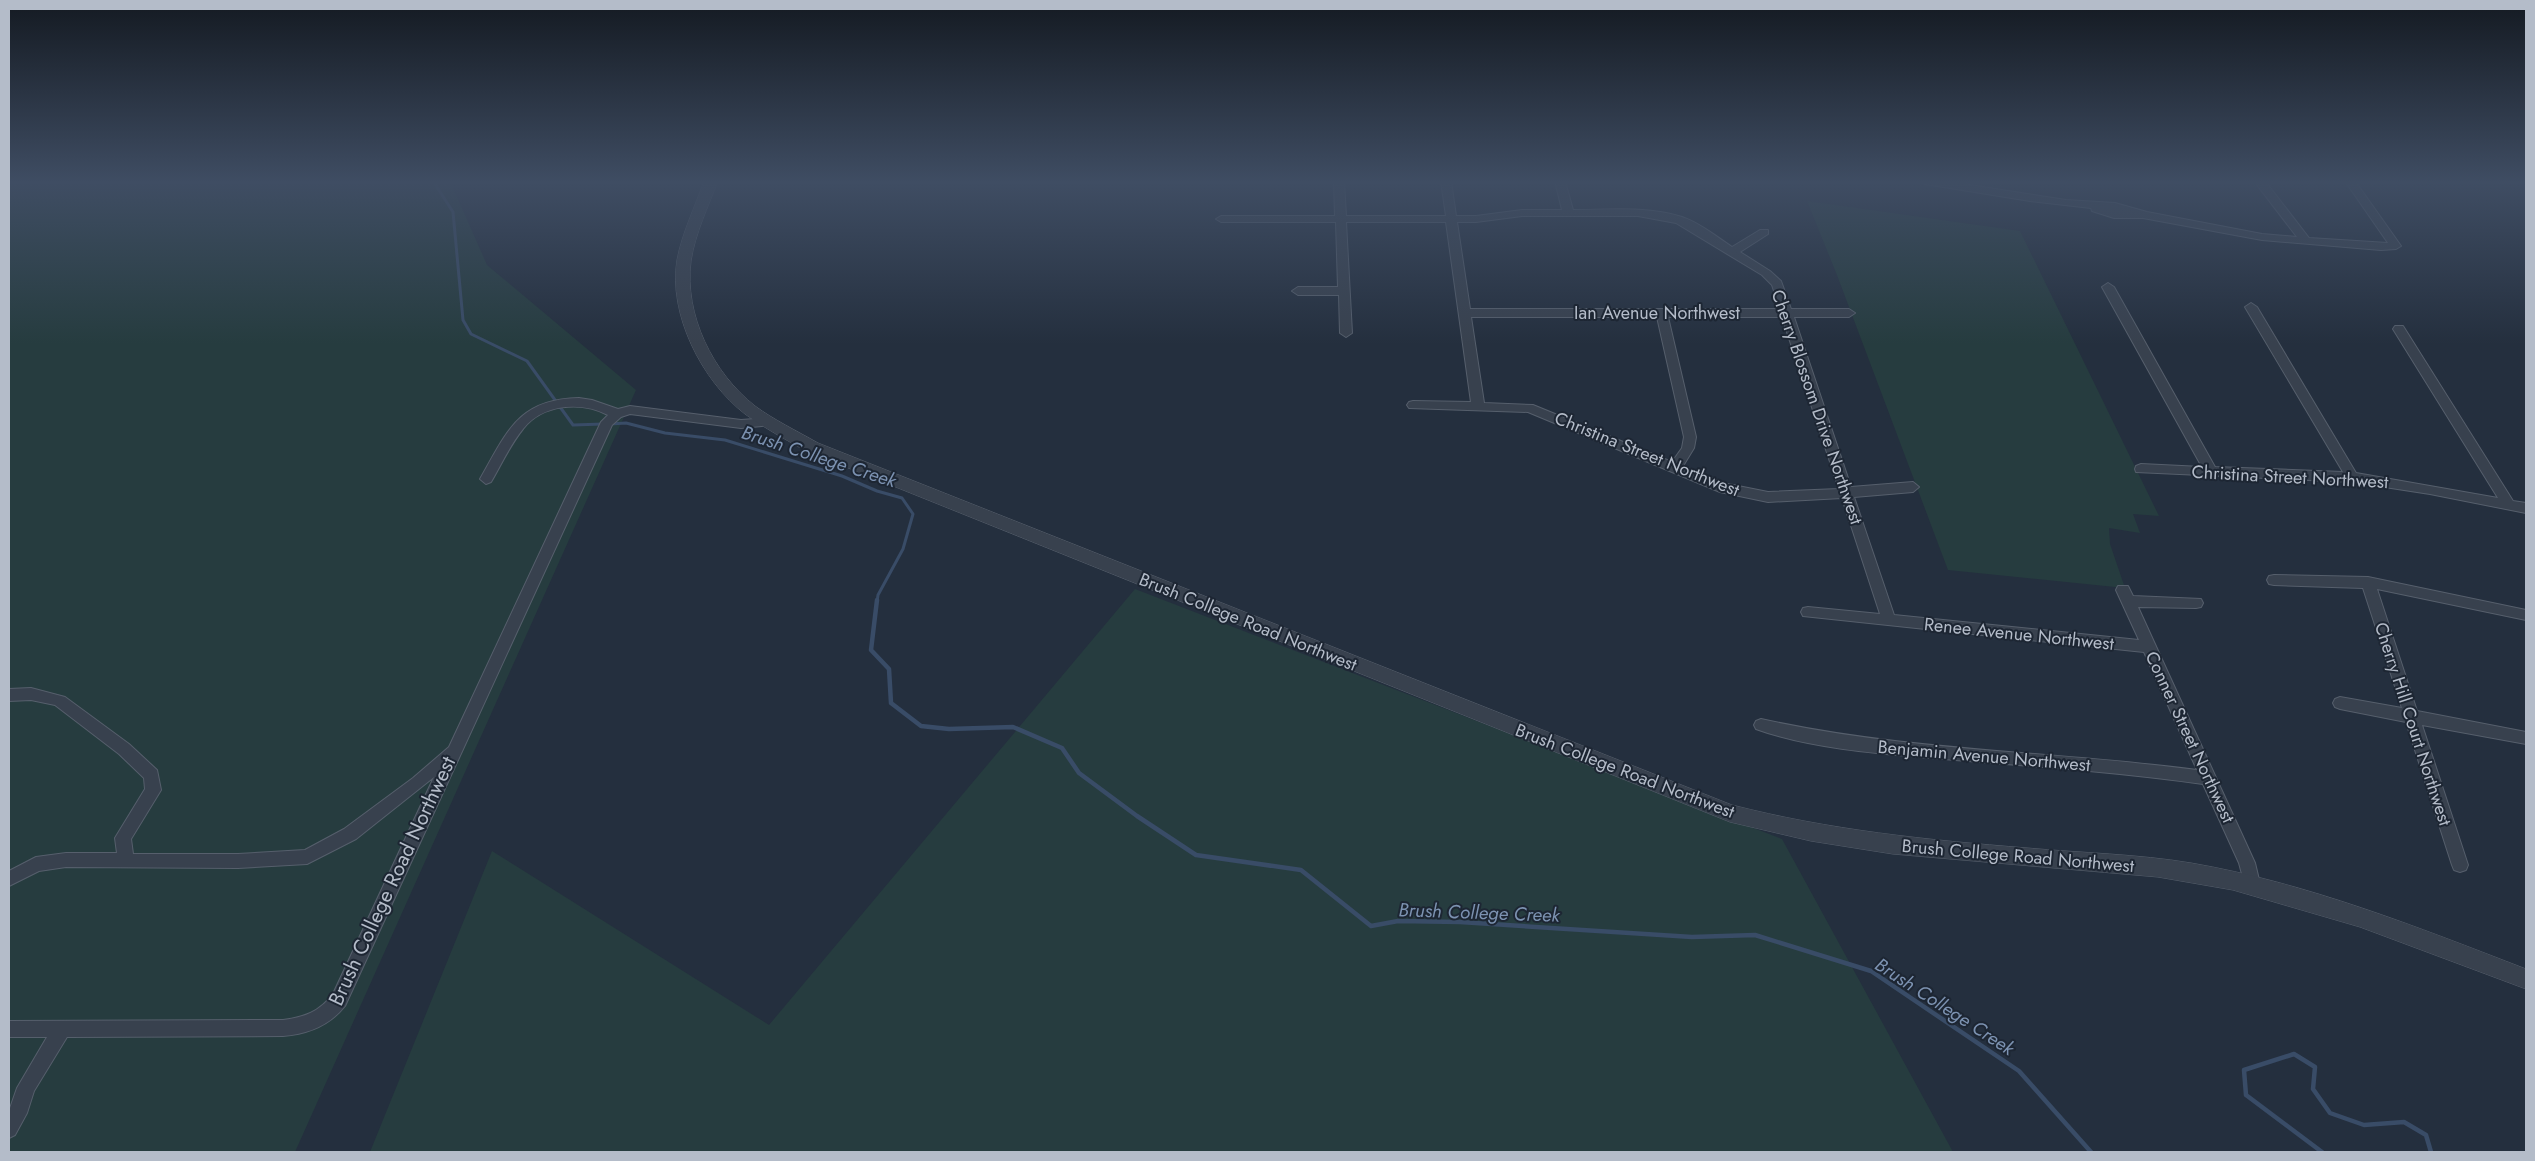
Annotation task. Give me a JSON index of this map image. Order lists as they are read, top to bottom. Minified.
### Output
{"streets":{"street":["Ian Avenue Northwest","Cherry Blossom Drive Northwest","Christina Street Northwest","Brush College Road Northwest","Renee Avenue Northwest","Cherry Hill Court Northwest","Conner Street Northwest","Benjamin Avenue Northwest"]},"crossings":[["Ian Avenue Northwest","Cherry Blossom Drive Northwest"],["Cherry Blossom Drive Northwest","Christina Street Northwest"],["Cherry Blossom Drive Northwest","Renee Avenue Northwest"],["Brush College Road Northwest","Conner Street Northwest"],["Renee Avenue Northwest","Conner Street Northwest"],["Conner Street Northwest","Benjamin Avenue Northwest"]],"water":["Brush College Creek"]}
